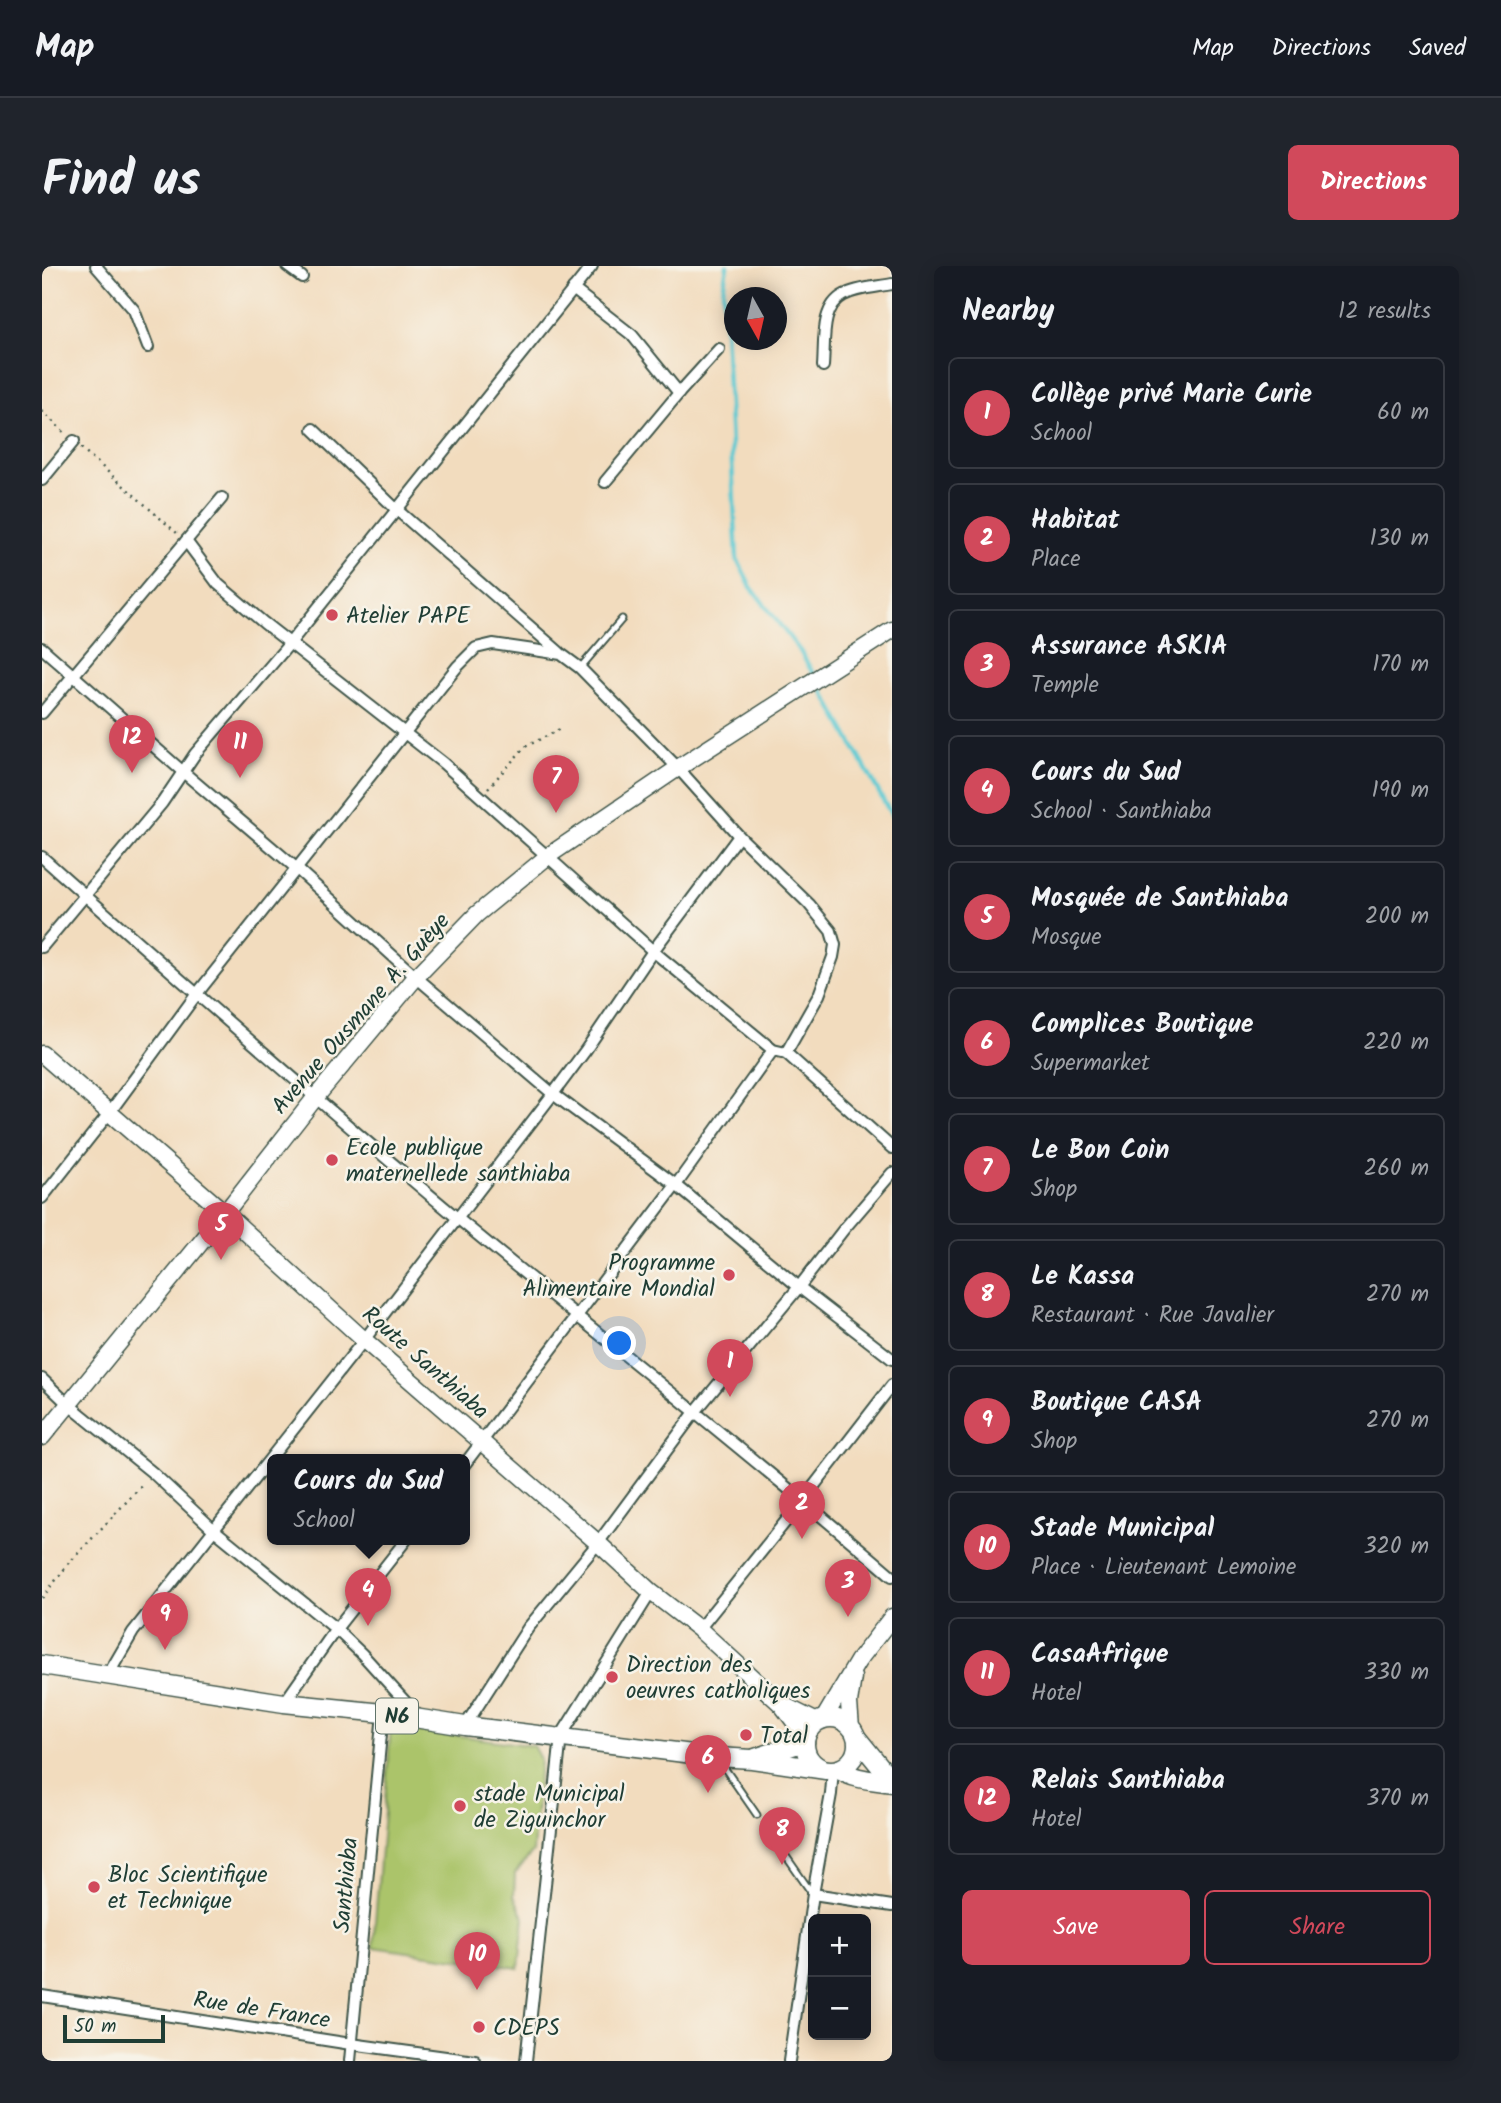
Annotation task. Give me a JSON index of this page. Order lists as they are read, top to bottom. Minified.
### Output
{"streets":{"main road":["N6"],"street":["Avenue Ousmane A. Guèye","Route Santhiaba","Santhiaba","Rue de France"]},"crossings":[["Avenue Ousmane A. Guèye","Route Santhiaba"],["N6","Santhiaba"],["Santhiaba","Rue de France"]],"places":["Atelier PAPE","Ecole publique maternellede santhiaba","Programme Alimentaire Mondial","Direction des oeuvres catholiques","Total","stade Municipal de Ziguinchor","Bloc Scientifique et Technique","CDEPS"],"scale_bar":"50 m","north":"bottom","page":{"header":"Map","nav":["Map","Directions","Saved"],"title":"Find us","buttons":["Directions",["Save","Share"]],"heading":["Nearby","12 results"],"list":[{"mark":"1","name":"Collège privé Marie Curie","note":"School","value":"60 m"},{"mark":"2","name":"Habitat","note":"Place","value":"130 m"},{"mark":"3","name":"Assurance ASKIA","note":"Temple","value":"170 m"},{"mark":"4","name":"Cours du Sud","note":"School · Santhiaba","value":"190 m"},{"mark":"5","name":"Mosquée de Santhiaba","note":"Mosque","value":"200 m"},{"mark":"6","name":"Complices Boutique","note":"Supermarket","value":"220 m"},{"mark":"7","name":"Le Bon Coin","note":"Shop","value":"260 m"},{"mark":"8","name":"Le Kassa","note":"Restaurant · Rue Javalier","value":"270 m"},{"mark":"9","name":"Boutique CASA","note":"Shop","value":"270 m"},{"mark":"10","name":"Stade Municipal","note":"Place · Lieutenant Lemoine","value":"320 m"},{"mark":"11","name":"CasaAfrique","note":"Hotel","value":"330 m"},{"mark":"12","name":"Relais Santhiaba","note":"Hotel","value":"370 m"}],"pins":["12","11","7","5","1","2","3","4","9","6","8","10"],"popup":["Cours du Sud","School"],"map_buttons":["+","−"],"scale":"50 m"}}
